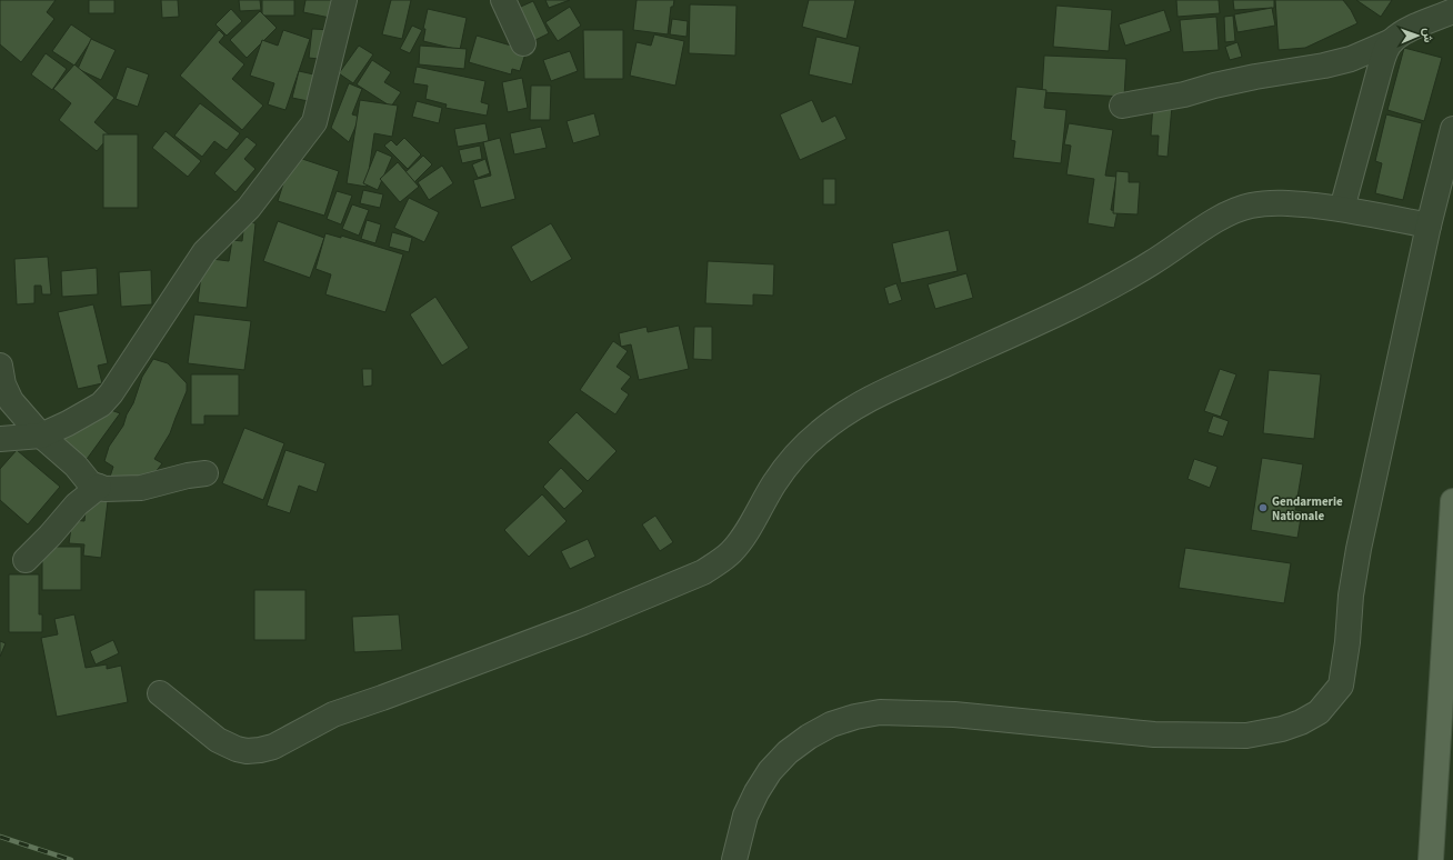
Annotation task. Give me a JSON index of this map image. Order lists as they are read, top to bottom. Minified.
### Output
{"places":["Gendarmerie Nationale"],"north":"right"}
